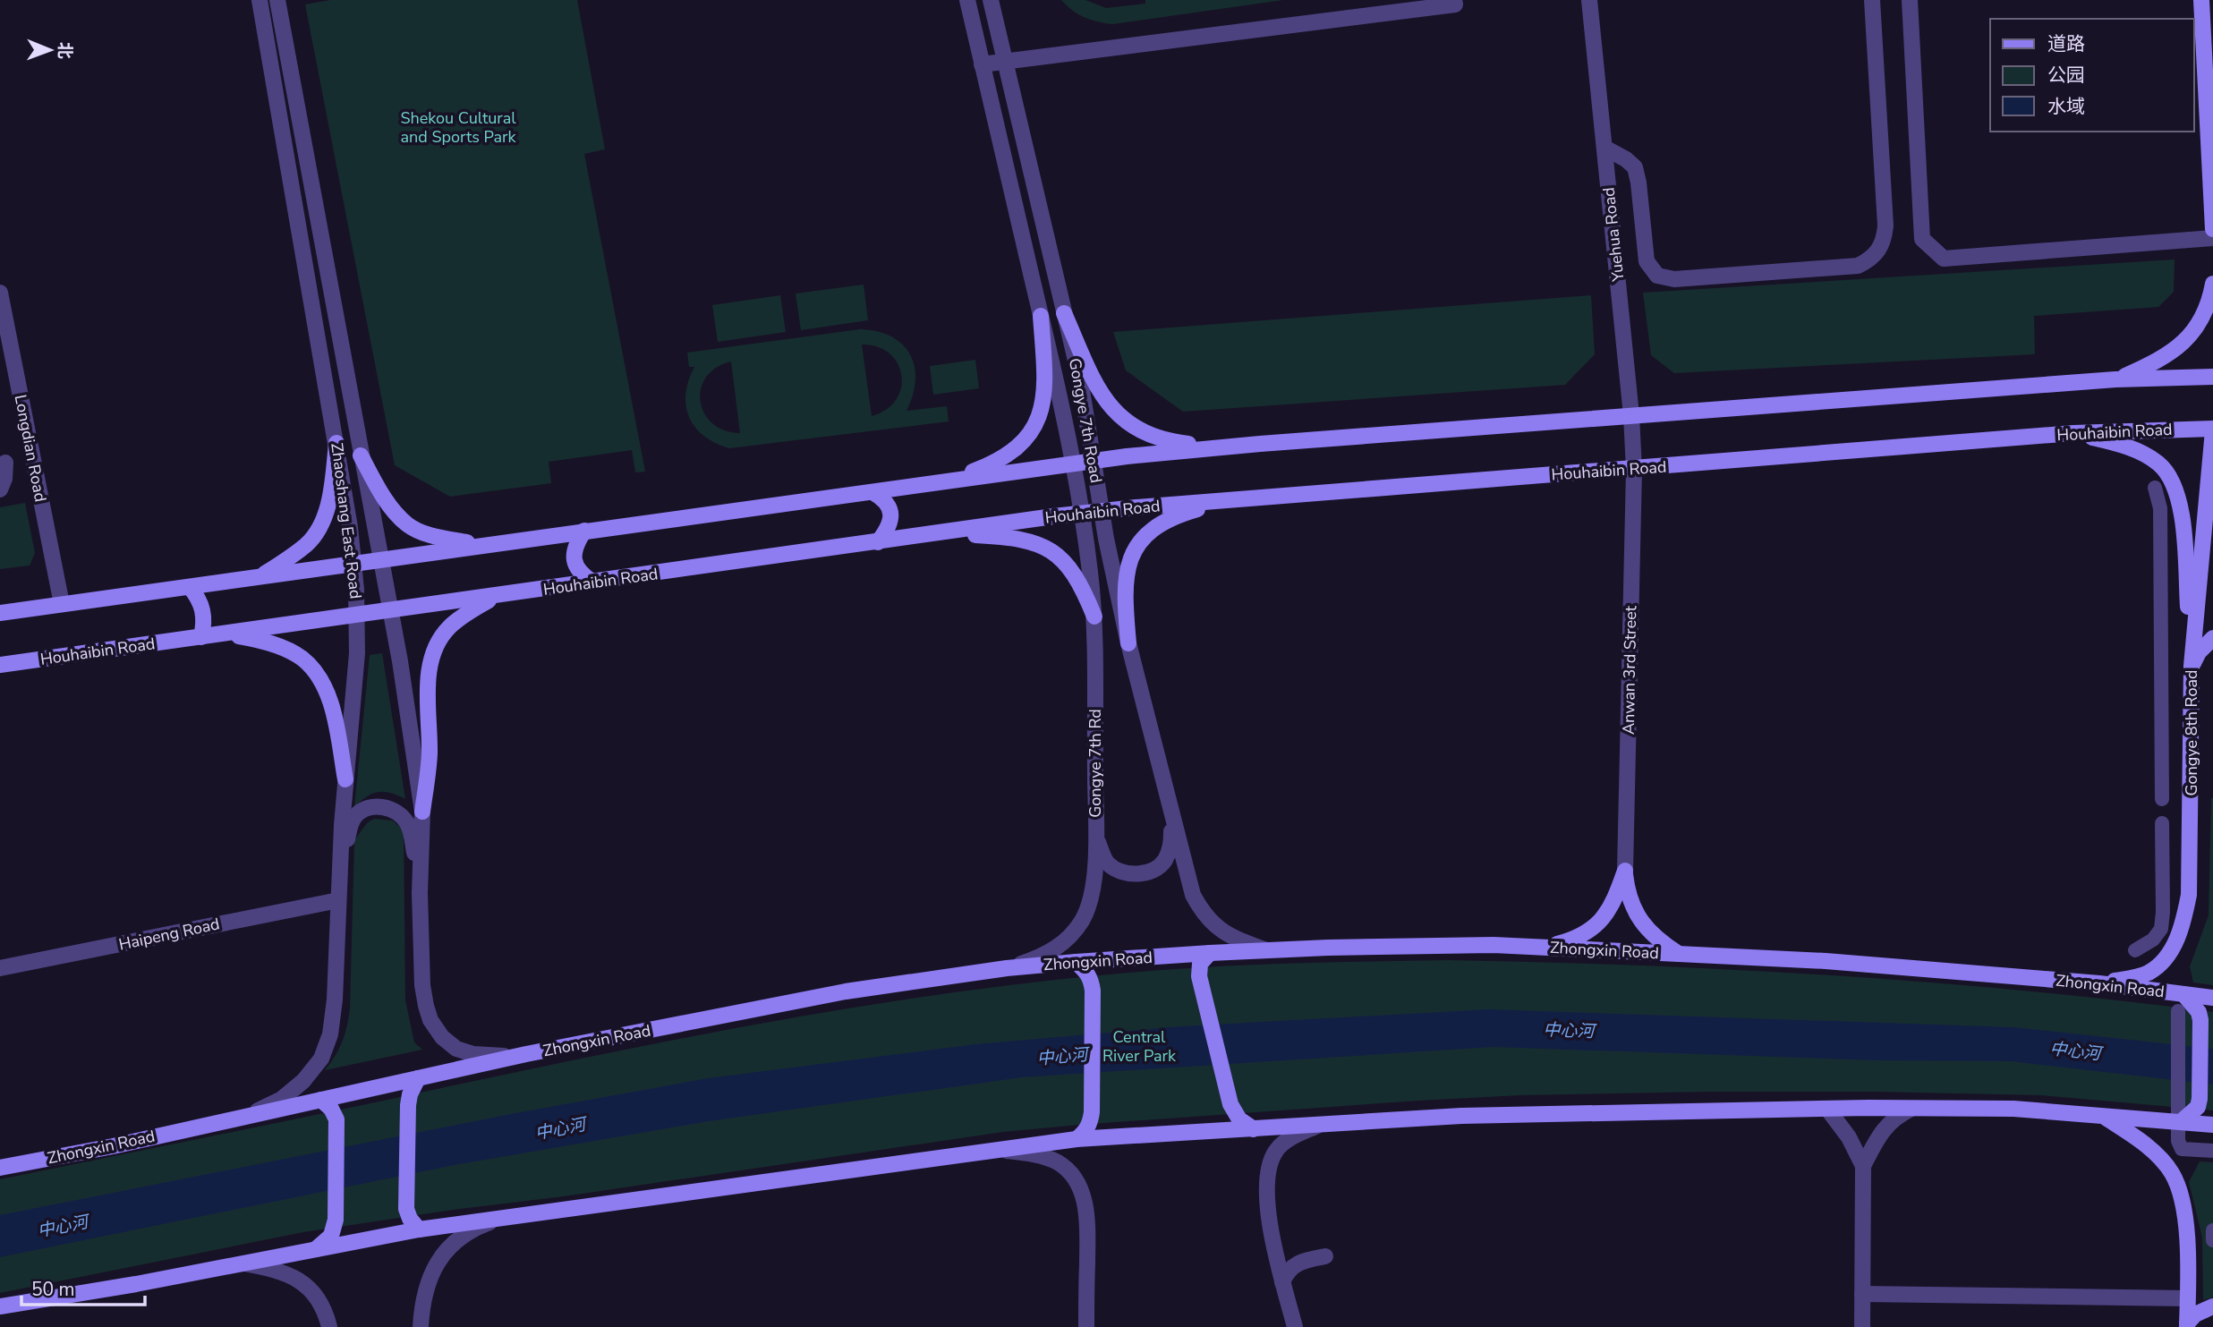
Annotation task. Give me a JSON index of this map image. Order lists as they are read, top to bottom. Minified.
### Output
{"streets":{"main road":["Houhaibin Road","Gongye 8th Road","Zhongxin Road"],"street":["Yuehua Road","Gongye 7th Road","Longdian Road","Zhaoshang East Road","Anwan 3rd Street","Gongye 7th Rd","Haipeng Road"]},"crossings":[["Yuehua Road","Houhaibin Road"],["Yuehua Road","Anwan 3rd Street"],["Gongye 7th Road","Houhaibin Road"],["Gongye 7th Road","Gongye 7th Rd"],["Gongye 7th Road","Zhongxin Road"],["Houhaibin Road","Zhaoshang East Road"],["Houhaibin Road","Anwan 3rd Street"],["Houhaibin Road","Gongye 8th Road"],["Houhaibin Road","Gongye 7th Rd"],["Zhaoshang East Road","Haipeng Road"],["Zhaoshang East Road","Zhongxin Road"],["Gongye 8th Road","Zhongxin Road"],["Gongye 7th Rd","Zhongxin Road"]],"water":["中心河"],"parks":["Shekou Cultural and Sports Park","Central River Park"],"legend":["道路","公园","水域"],"scale_bar":"50 m","north":"right"}
